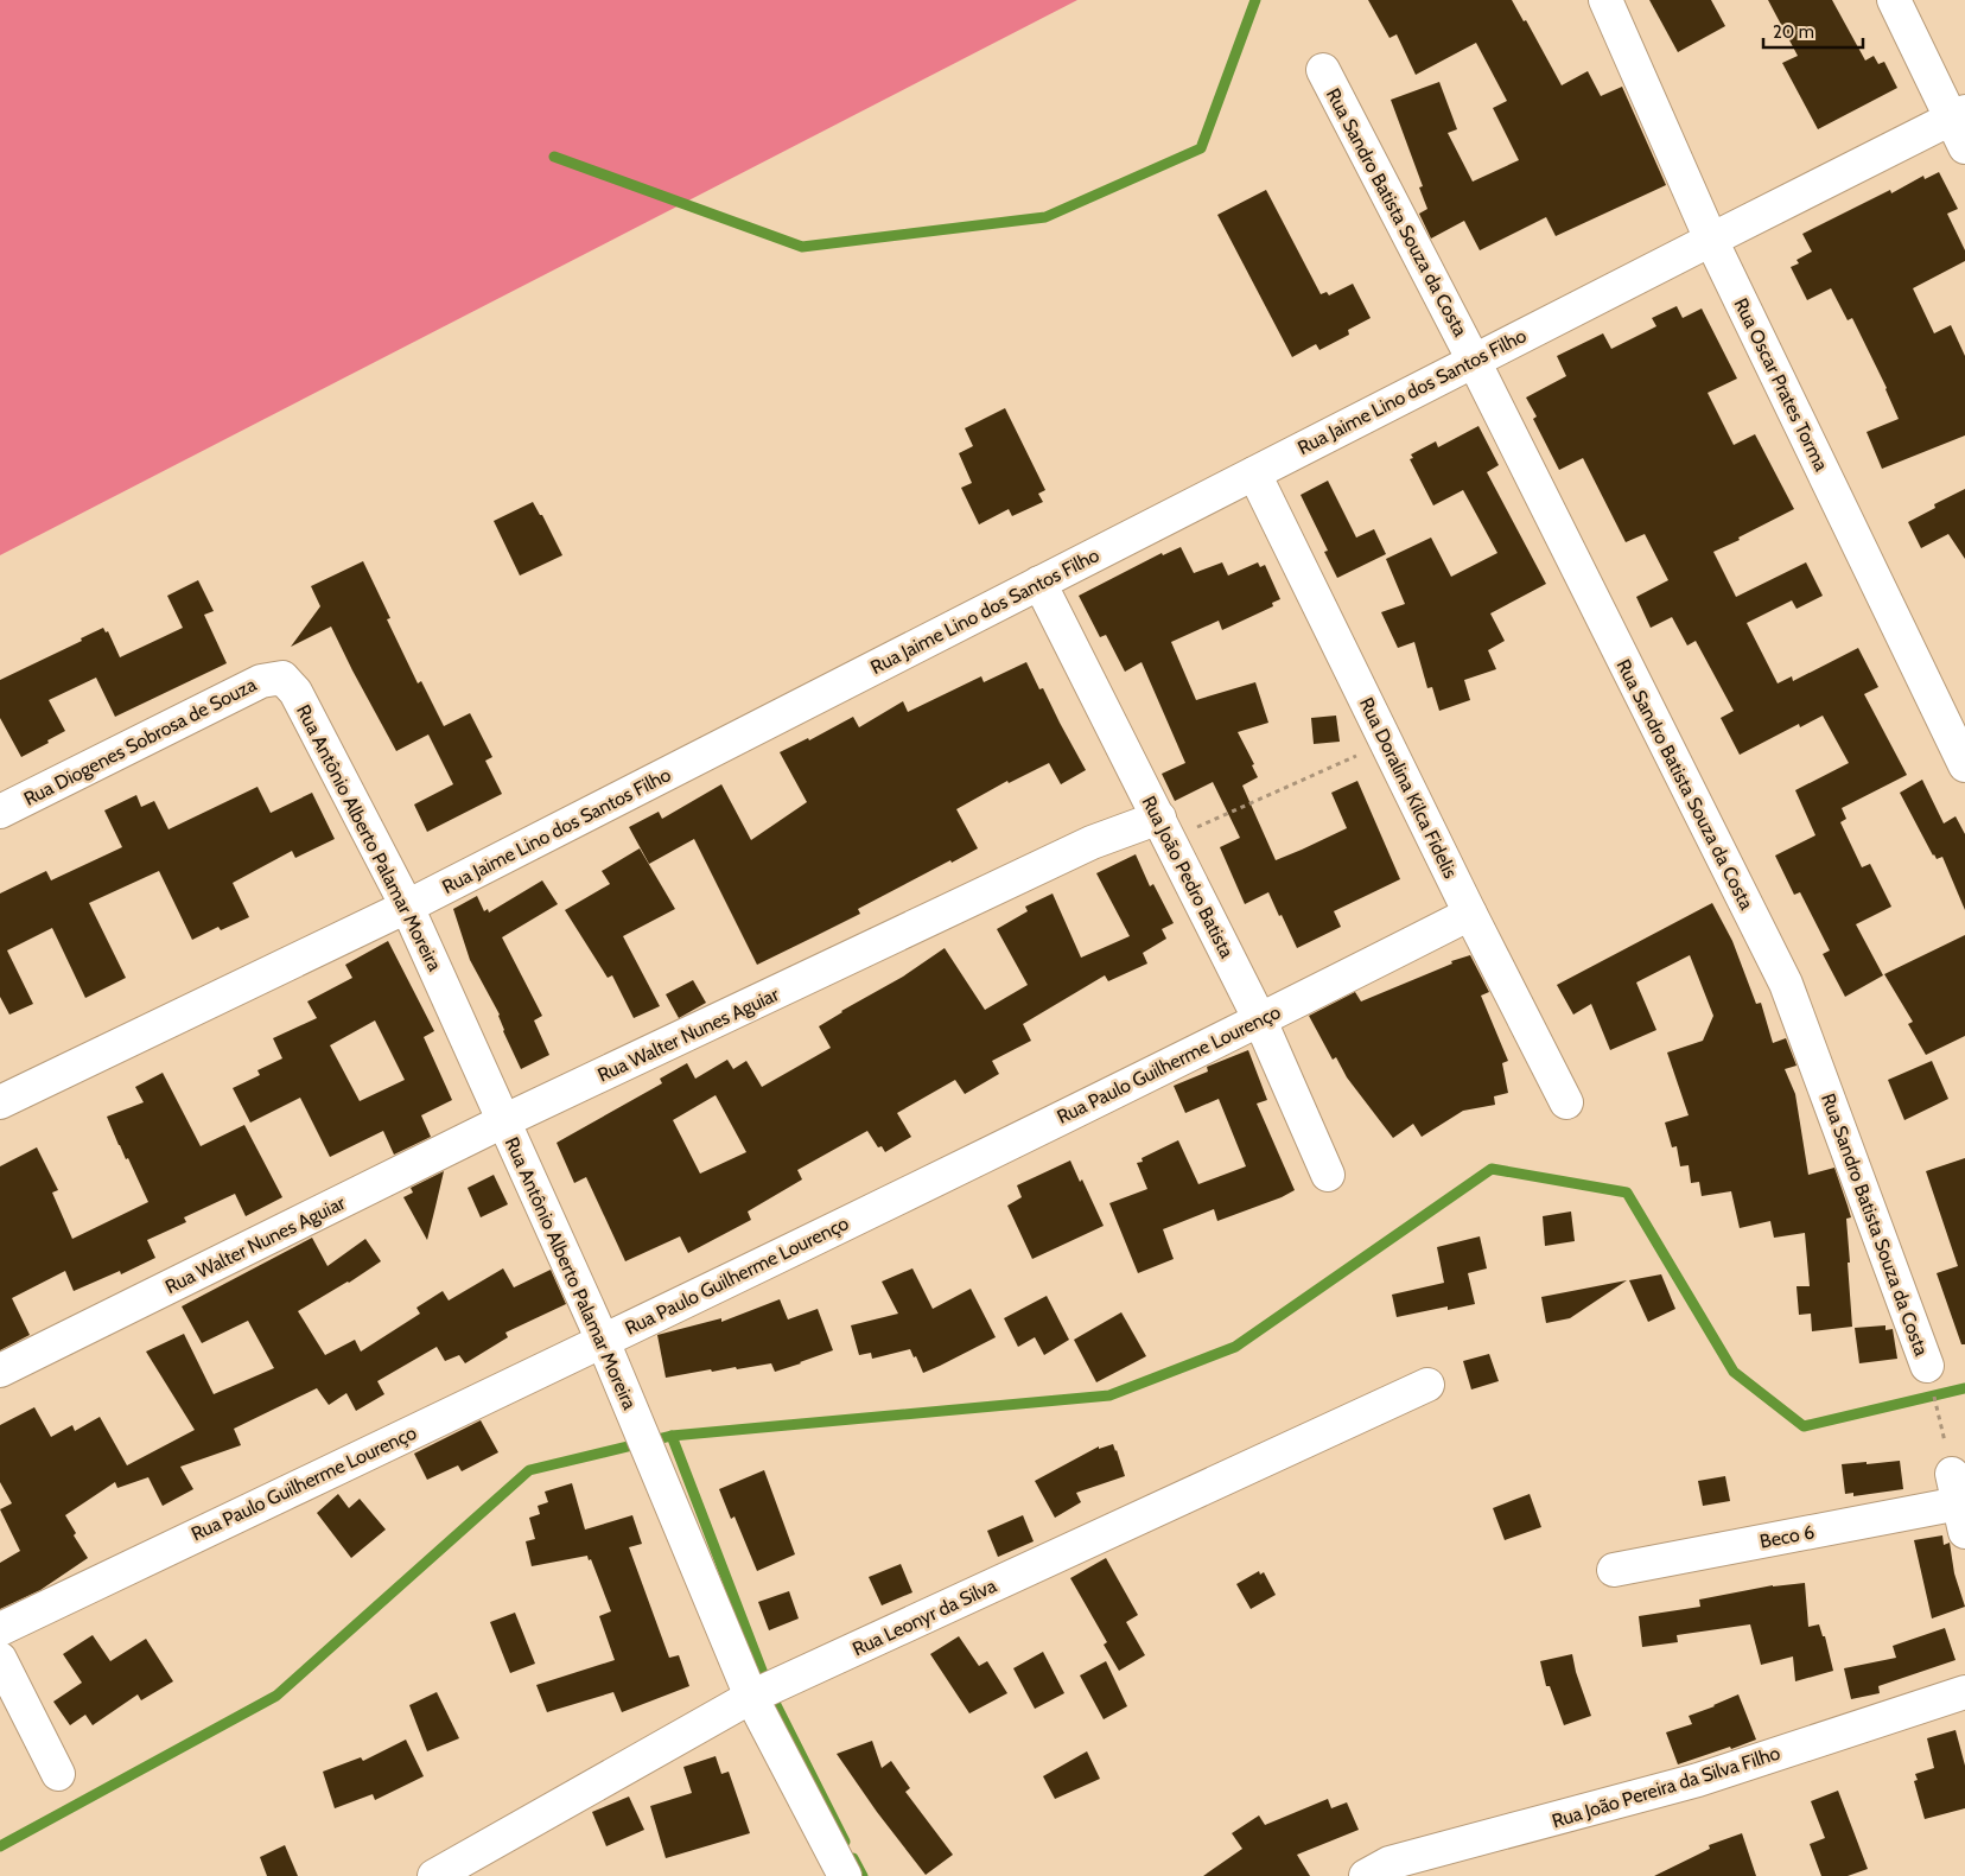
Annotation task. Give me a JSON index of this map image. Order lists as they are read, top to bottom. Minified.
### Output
{"streets":{"street":["Rua Sandro Batista Souza da Costa","Rua Oscar Prates Torma","Rua Jaime Lino dos Santos Filho","Rua Diogenes Sobrosa de Souza","Rua Doralina Kilca Fidelis","Rua Antônio Alberto Palamar Moreira","Rua João Pedro Batista","Rua Walter Nunes Aguiar","Rua Paulo Guilherme Lourenço","Beco 6","Rua Leonyr da Silva","Rua João Pereira da Silva Filho"]},"crossings":[["Rua Sandro Batista Souza da Costa","Rua Jaime Lino dos Santos Filho"],["Rua Sandro Batista Souza da Costa","Beco 6"],["Rua Oscar Prates Torma","Rua Jaime Lino dos Santos Filho"],["Rua Jaime Lino dos Santos Filho","Rua Doralina Kilca Fidelis"],["Rua Jaime Lino dos Santos Filho","Rua Antônio Alberto Palamar Moreira"],["Rua Jaime Lino dos Santos Filho","Rua João Pedro Batista"],["Rua Diogenes Sobrosa de Souza","Rua Antônio Alberto Palamar Moreira"],["Rua Doralina Kilca Fidelis","Rua Paulo Guilherme Lourenço"],["Rua Antônio Alberto Palamar Moreira","Rua Walter Nunes Aguiar"],["Rua Antônio Alberto Palamar Moreira","Rua Paulo Guilherme Lourenço"],["Rua Antônio Alberto Palamar Moreira","Rua Leonyr da Silva"],["Rua João Pedro Batista","Rua Walter Nunes Aguiar"],["Rua João Pedro Batista","Rua Paulo Guilherme Lourenço"]],"scale_bar":"20 m"}
